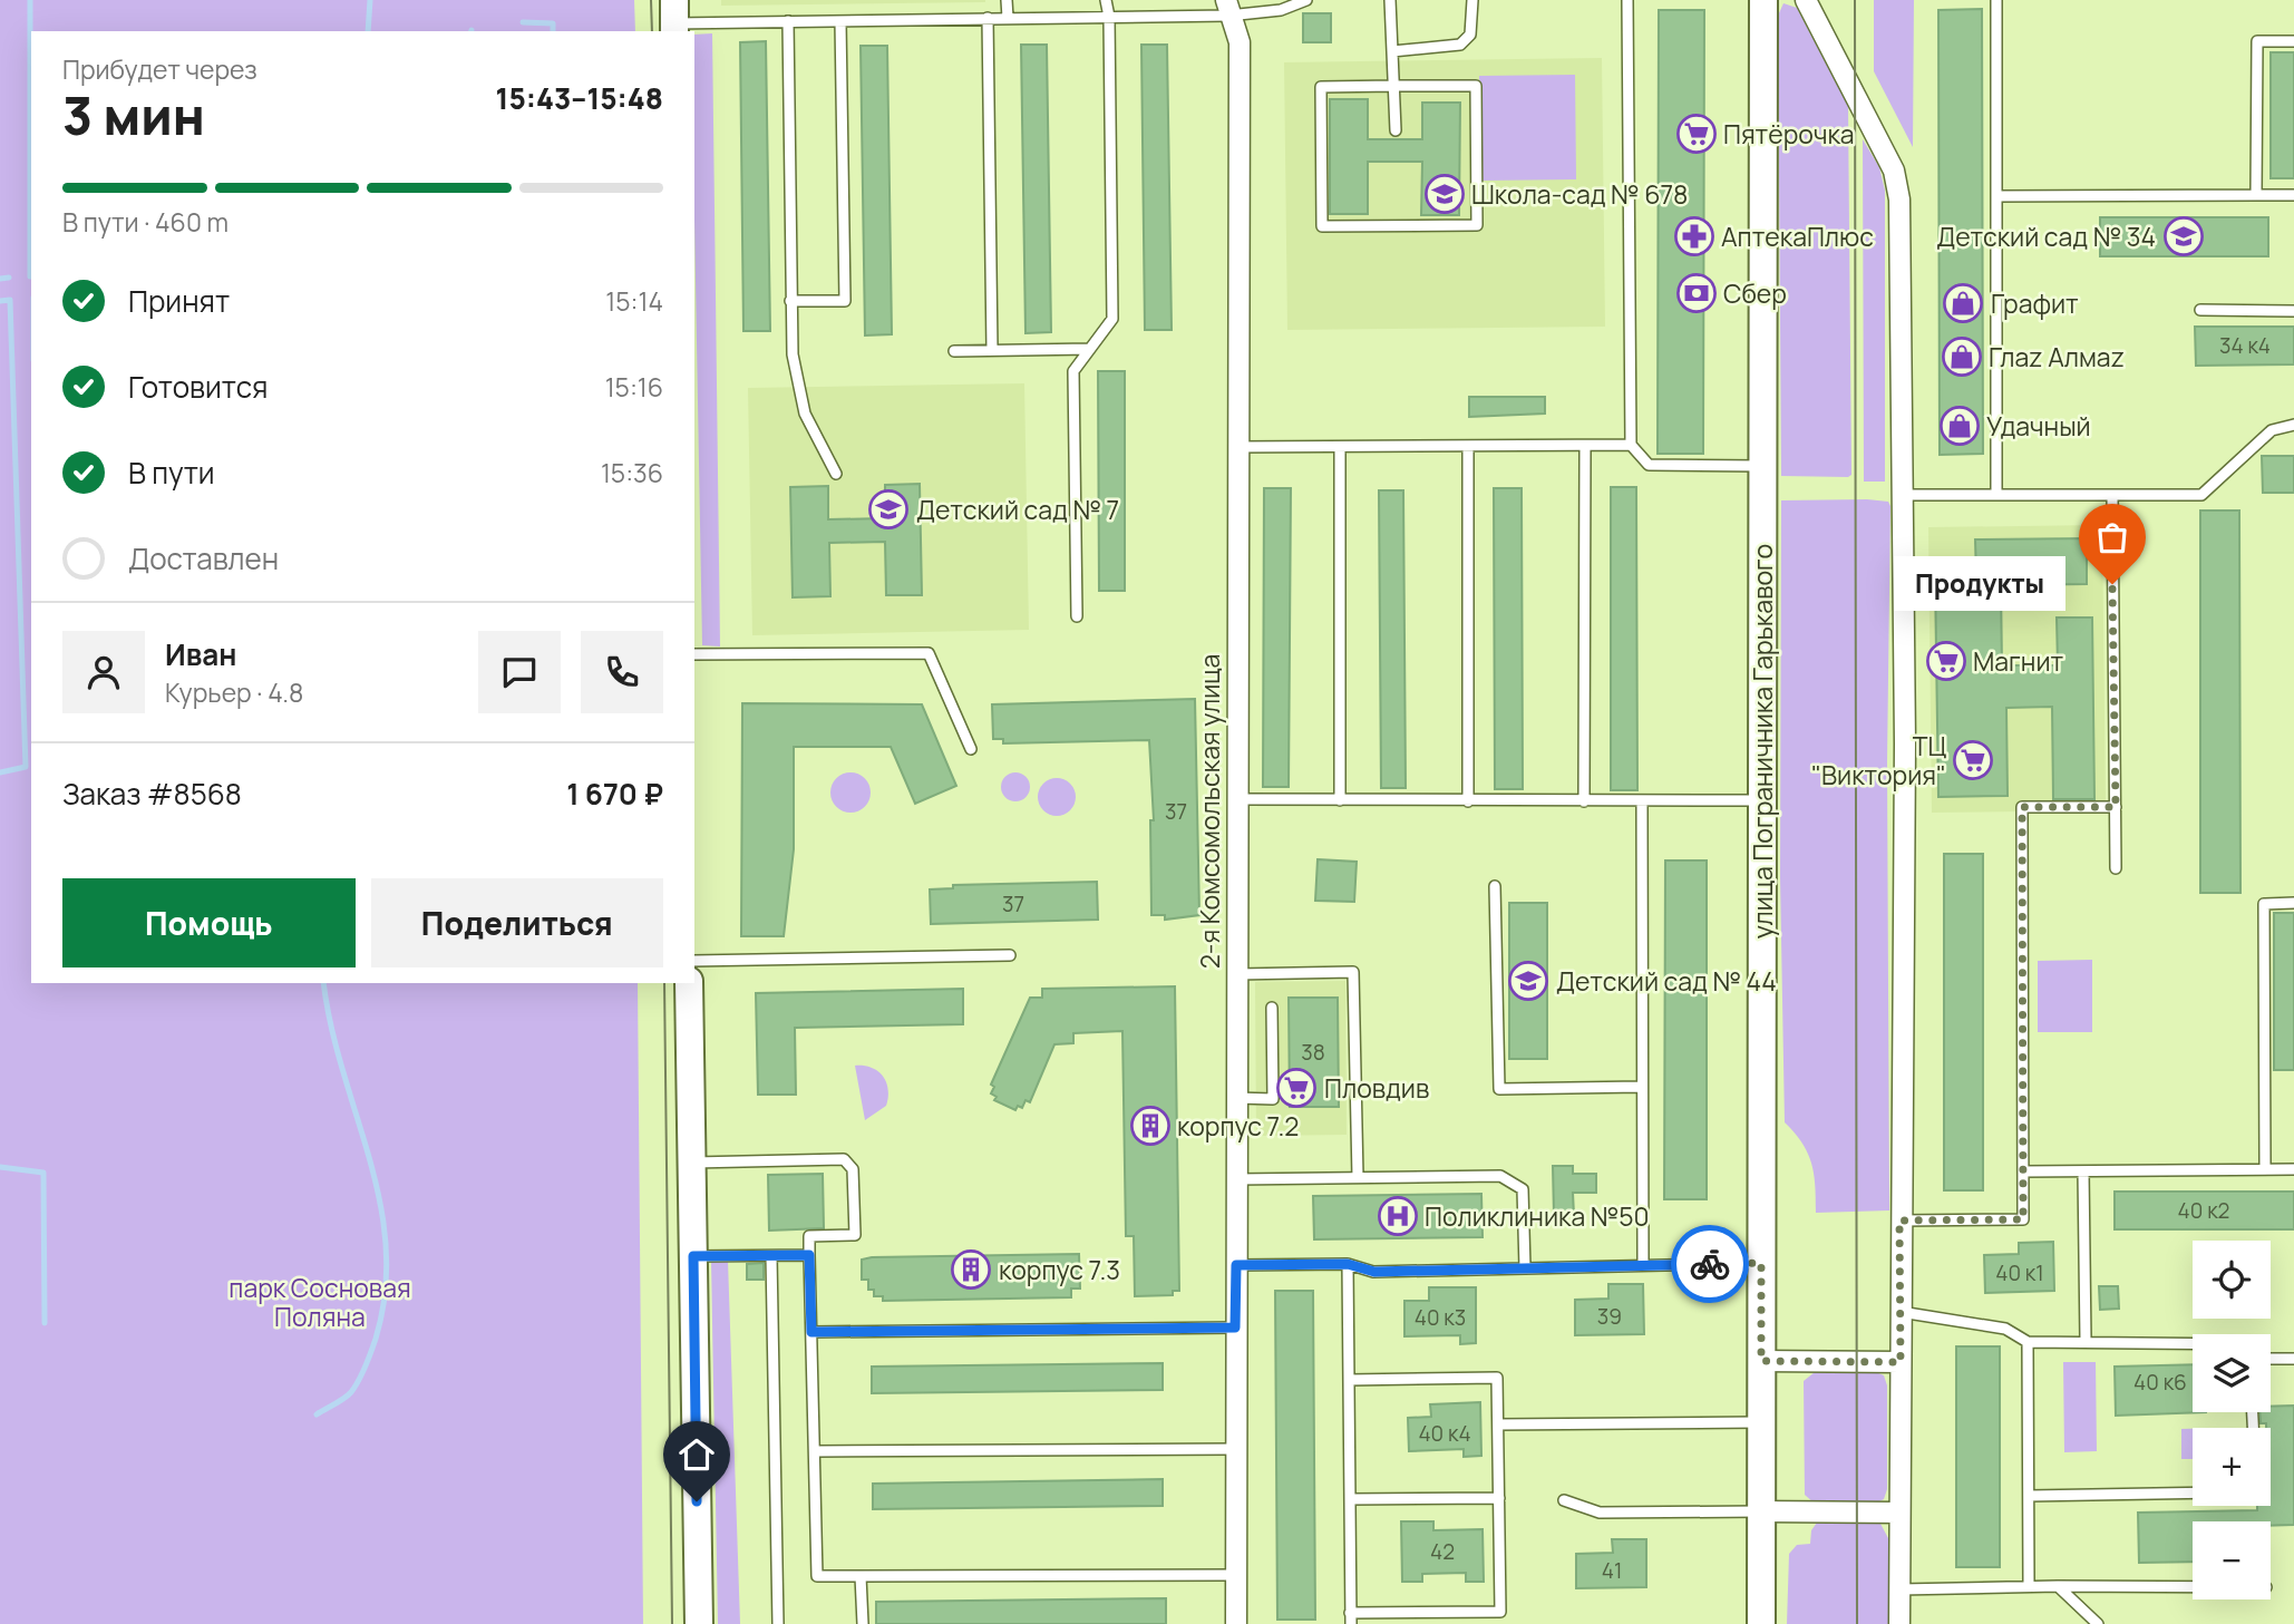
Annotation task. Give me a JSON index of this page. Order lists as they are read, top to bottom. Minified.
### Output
{"streets":{"street":["улица Пограничника Гарькавого","2-я Комсомольская улица"]},"parks":["парк Сосновая Поляна"],"places":{"supermarket":["Пятёрочка","Магнит","ТЦ \"Виктория\"","Пловдив"],"school or university":["Школа-сад № 678","Детский сад № 34","Детский сад № 7","Детский сад № 44"],"pharmacy":["АптекаПлюс"],"bank":["Сбер"],"shop":["Графит","Глаz Алмаz","Удачный"],"other":["Продукты"],"building":["корпус 7.2","корпус 7.3"],"hospital":["Поликлиника №50"]},"house_numbers":["34 к4","37","37","38","40 к2","40 к1","39","40 к3","40 к6","40 к4","42","41"],"page":{"heading":["3 мин","Прибудет через","15:43–15:48"],"panel":["Иван","Курьер · 4.8","Заказ #8568","1 670 ₽"],"bar":"В пути · 460 m","list":[["Принят","15:14"],["Готовится","15:16"],["В пути","15:36"],"Доставлен"],"bubble":"Продукты","buttons":["Помощь","Поделиться"],"map_buttons":["+","−"]}}
